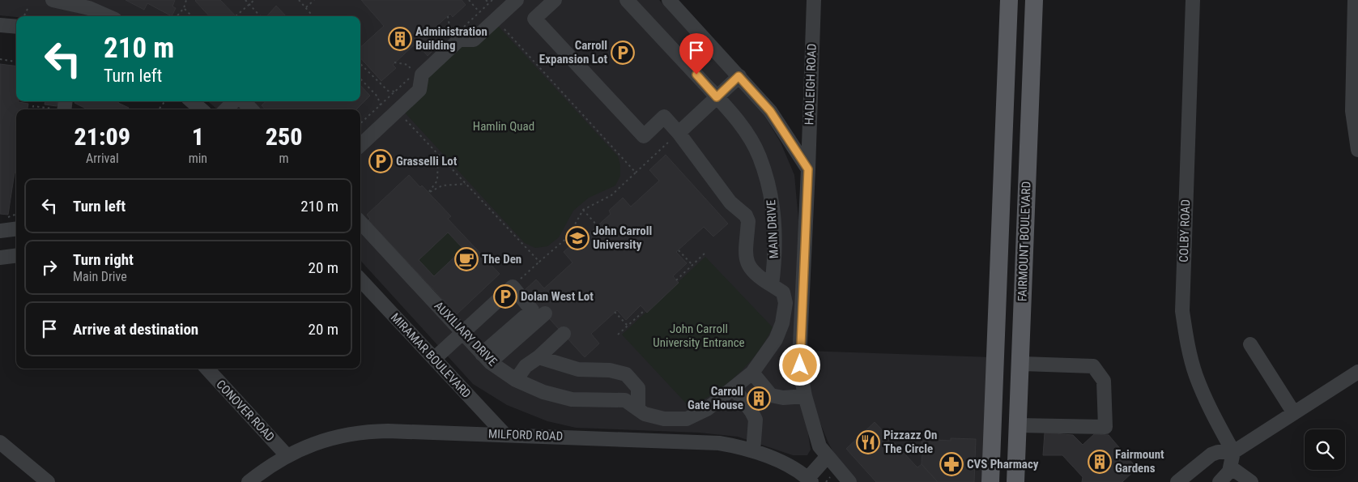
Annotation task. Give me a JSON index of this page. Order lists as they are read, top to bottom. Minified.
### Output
{"streets":{"main road":["FAIRMOUNT BOULEVARD"],"street":["HADLEIGH ROAD","MAIN DRIVE","COLBY ROAD","AUXILIARY DRIVE","MIRAMAR BOULEVARD","CONOVER ROAD","MILFORD ROAD"]},"crossings":[["MIRAMAR BOULEVARD","MILFORD ROAD"],["CONOVER ROAD","MILFORD ROAD"]],"parks":["Hamlin Quad","John Carroll University Entrance"],"places":{"building":["Administration Building","Carroll Gate House","Fairmount Gardens"],"parking":["Carroll Expansion Lot","Grasselli Lot","Dolan West Lot"],"school or university":["John Carroll University"],"cafe":["The Den"],"restaurant":["Pizzazz On The Circle"],"pharmacy":["CVS Pharmacy"]},"page":{"turn":["210 m","Turn left"],"eta":["21:09","Arrival","1","min","250","m"],"list":[{"name":"Turn left","value":"210 m"},{"name":"Turn right","note":"Main Drive","value":"20 m"},{"name":"Arrive at destination","value":"20 m"}]}}
